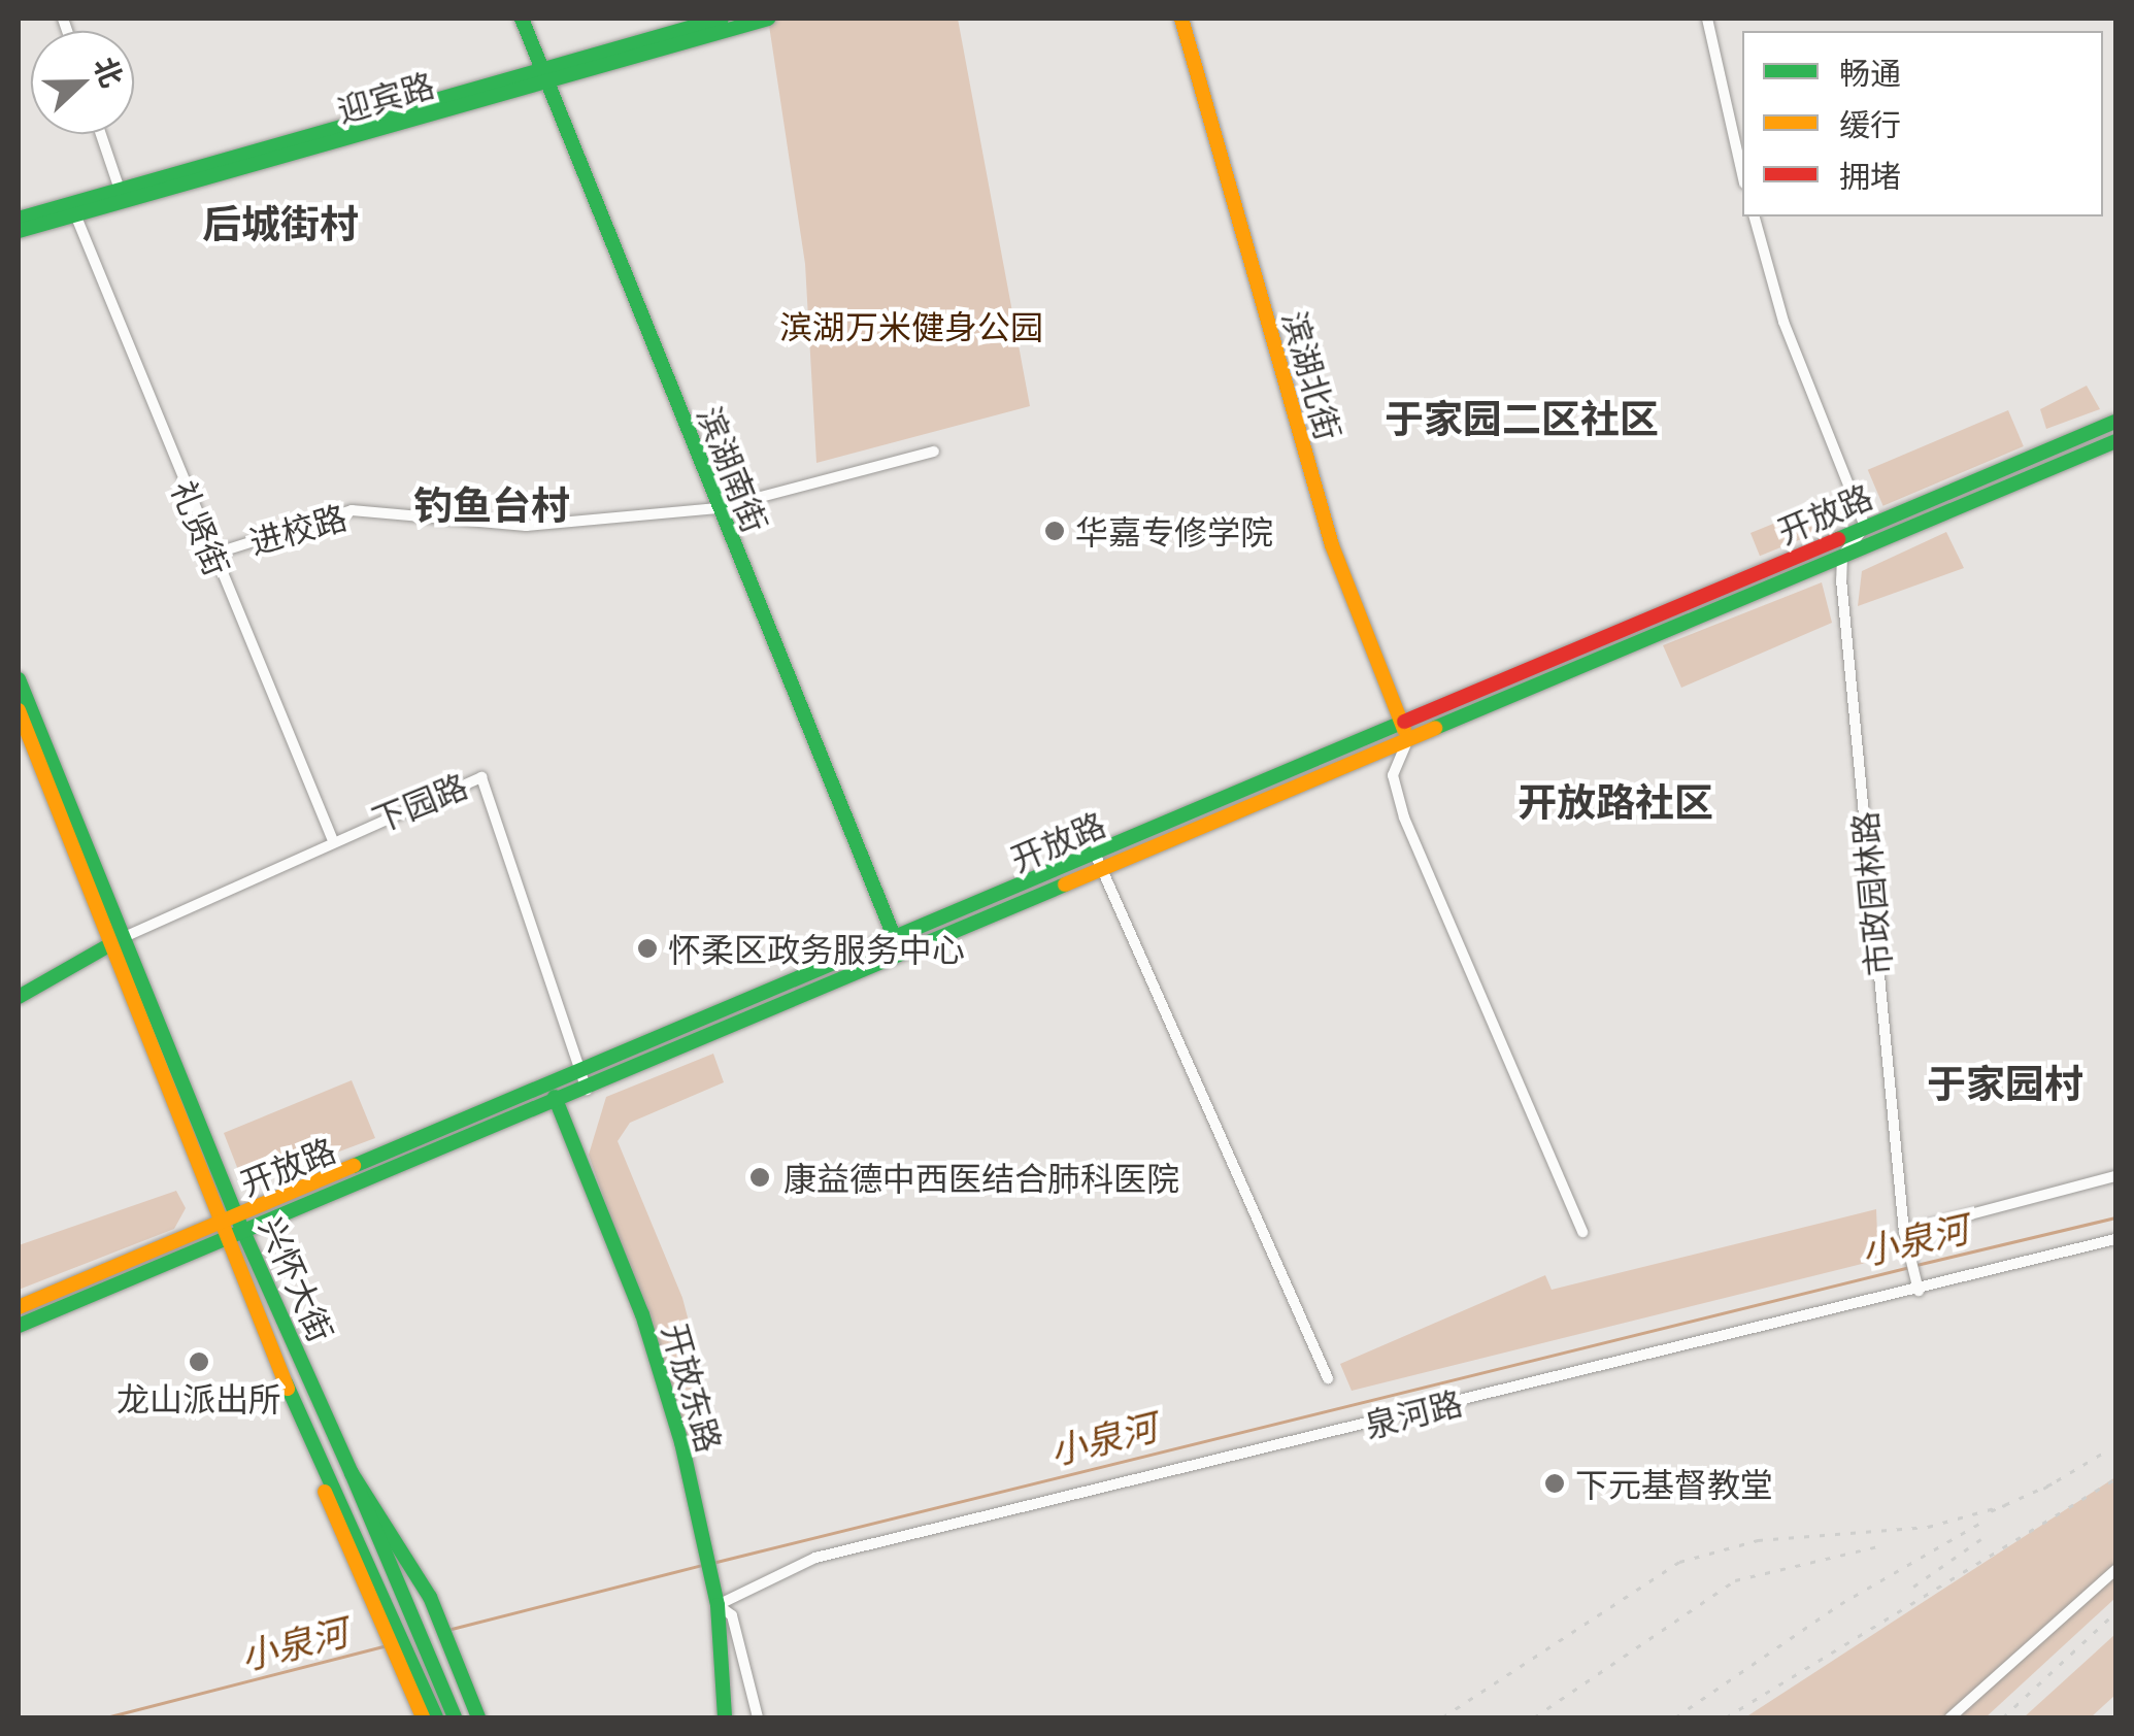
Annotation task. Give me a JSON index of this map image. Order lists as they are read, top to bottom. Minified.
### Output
{"streets":{"main road":["迎宾路","滨湖北街","滨湖南街","开放路","兴怀大街","开放东路"],"street":["礼贤街","进校路","下园路","市政园林路","泉河路"]},"crossings":[["迎宾路","滨湖南街"],["迎宾路","礼贤街"],["滨湖北街","开放路"],["滨湖南街","开放路"],["滨湖南街","进校路"],["开放路","下园路"],["开放路","市政园林路"],["开放路","兴怀大街"],["开放路","开放东路"],["礼贤街","进校路"],["礼贤街","下园路"],["下园路","兴怀大街"],["市政园林路","泉河路"],["开放东路","泉河路"]],"districts":["后城街村","于家园二区社区","钓鱼台村","开放路社区","于家园村"],"water":["小泉河"],"parks":["滨湖万米健身公园"],"places":["华嘉专修学院","怀柔区政务服务中心","康益德中西医结合肺科医院","龙山派出所","下元基督教堂"],"legend":["畅通","缓行","拥堵"],"north":"right"}
